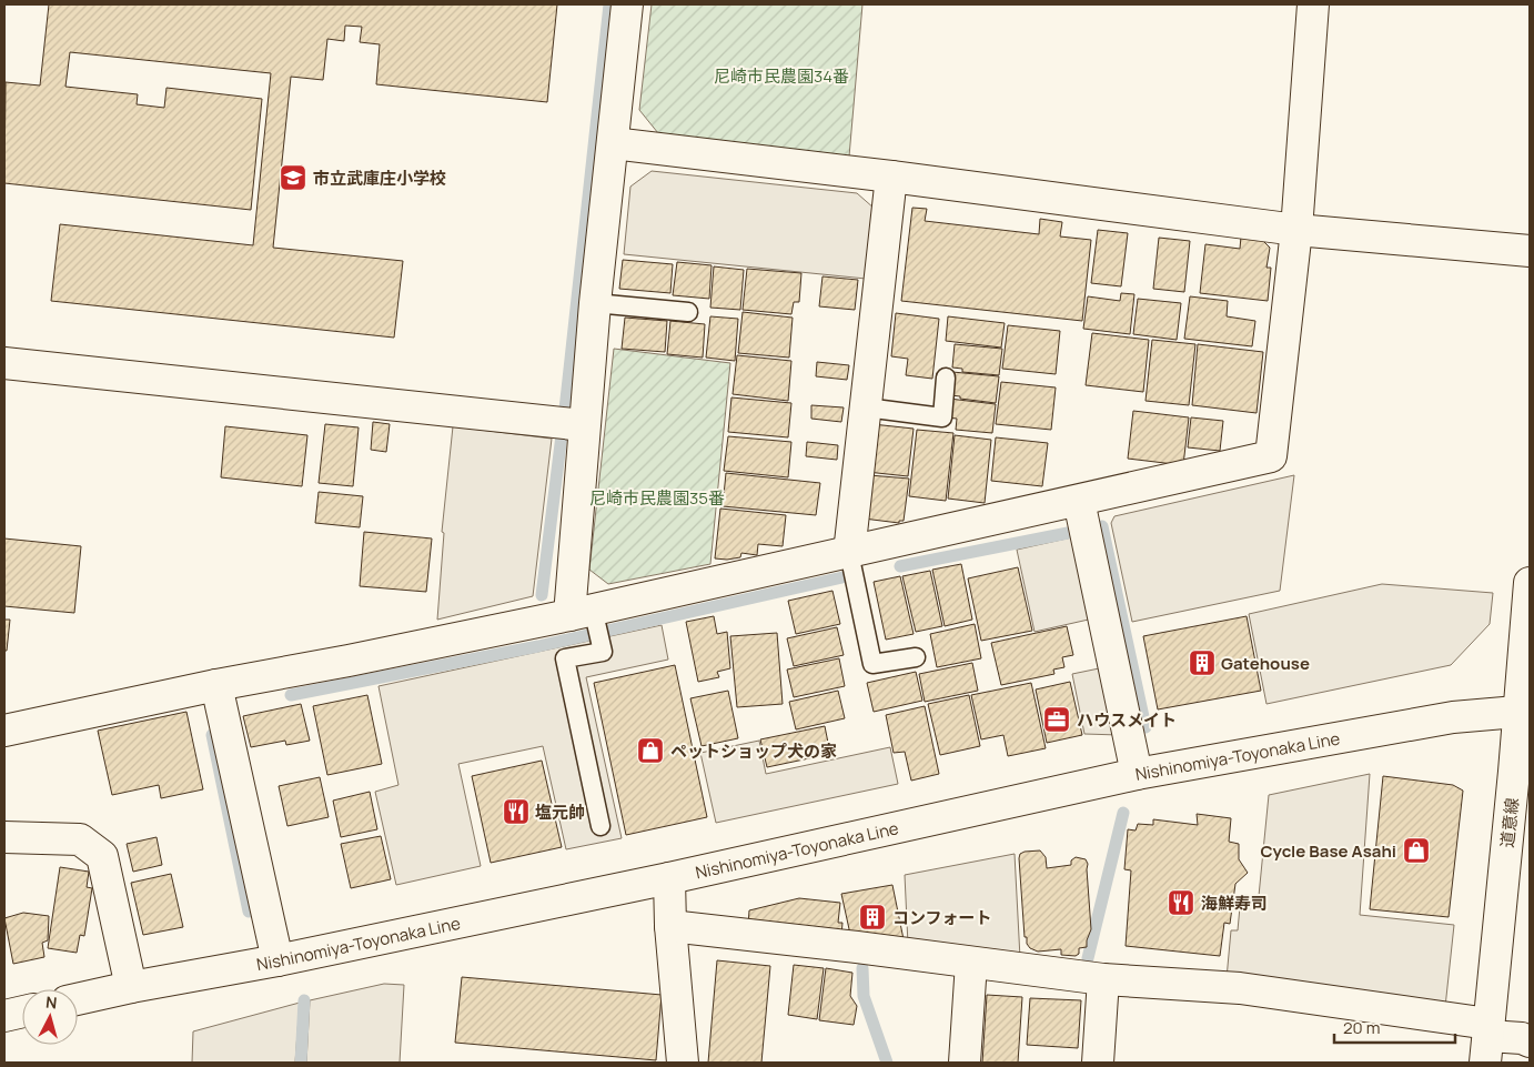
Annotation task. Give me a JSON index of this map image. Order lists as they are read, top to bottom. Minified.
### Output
{"streets":{"street":["Nishinomiya-Toyonaka Line","道意線"]},"crossings":[["Nishinomiya-Toyonaka Line","道意線"]],"parks":["尼崎市民農園34番","尼崎市民農園35番"],"places":{"school or university":["市立武庫庄小学校"],"building":["Gatehouse","コンフォート"],"office":["ハウスメイト"],"shop":["ペットショップ犬の家","Cycle Base Asahi"],"restaurant":["塩元帥","海鮮寿司"]},"scale_bar":"20 m","north":"top"}
